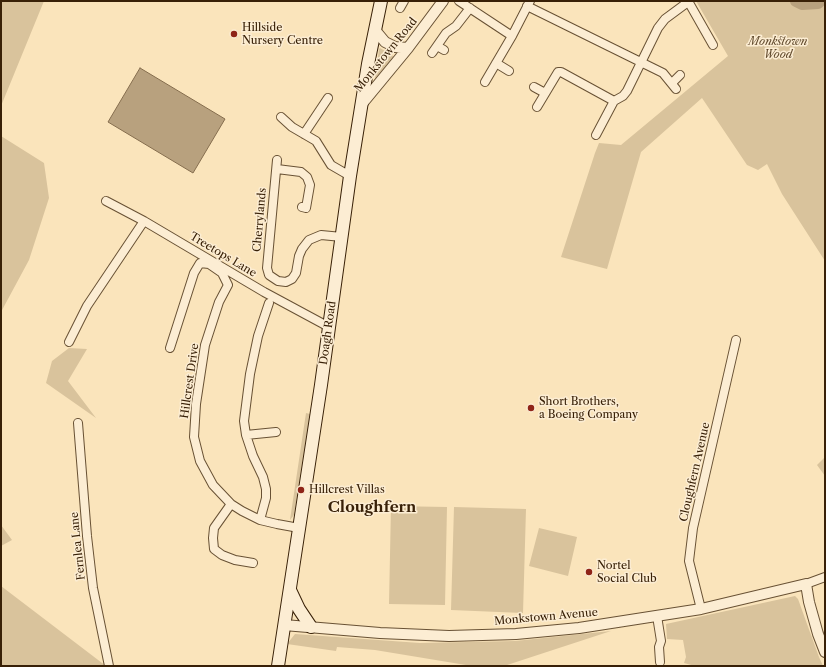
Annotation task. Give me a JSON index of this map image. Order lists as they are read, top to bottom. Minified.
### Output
{"streets":{"main road":["Doagh Road"],"street":["Monkstown Road","Cherrylands","Treetops Lane","Hillcrest Drive","Cloughfern Avenue","Fernlea Lane","Monkstown Avenue"]},"crossings":[["Monkstown Road","Doagh Road"],["Cherrylands","Doagh Road"],["Treetops Lane","Doagh Road"],["Doagh Road","Hillcrest Drive"],["Doagh Road","Monkstown Avenue"],["Cloughfern Avenue","Monkstown Avenue"]],"districts":["Cloughfern"],"parks":["Monkstown Wood"],"places":["Hillside Nursery Centre","Short Brothers, a Boeing Company","Hillcrest Villas","Nortel Social Club"]}
